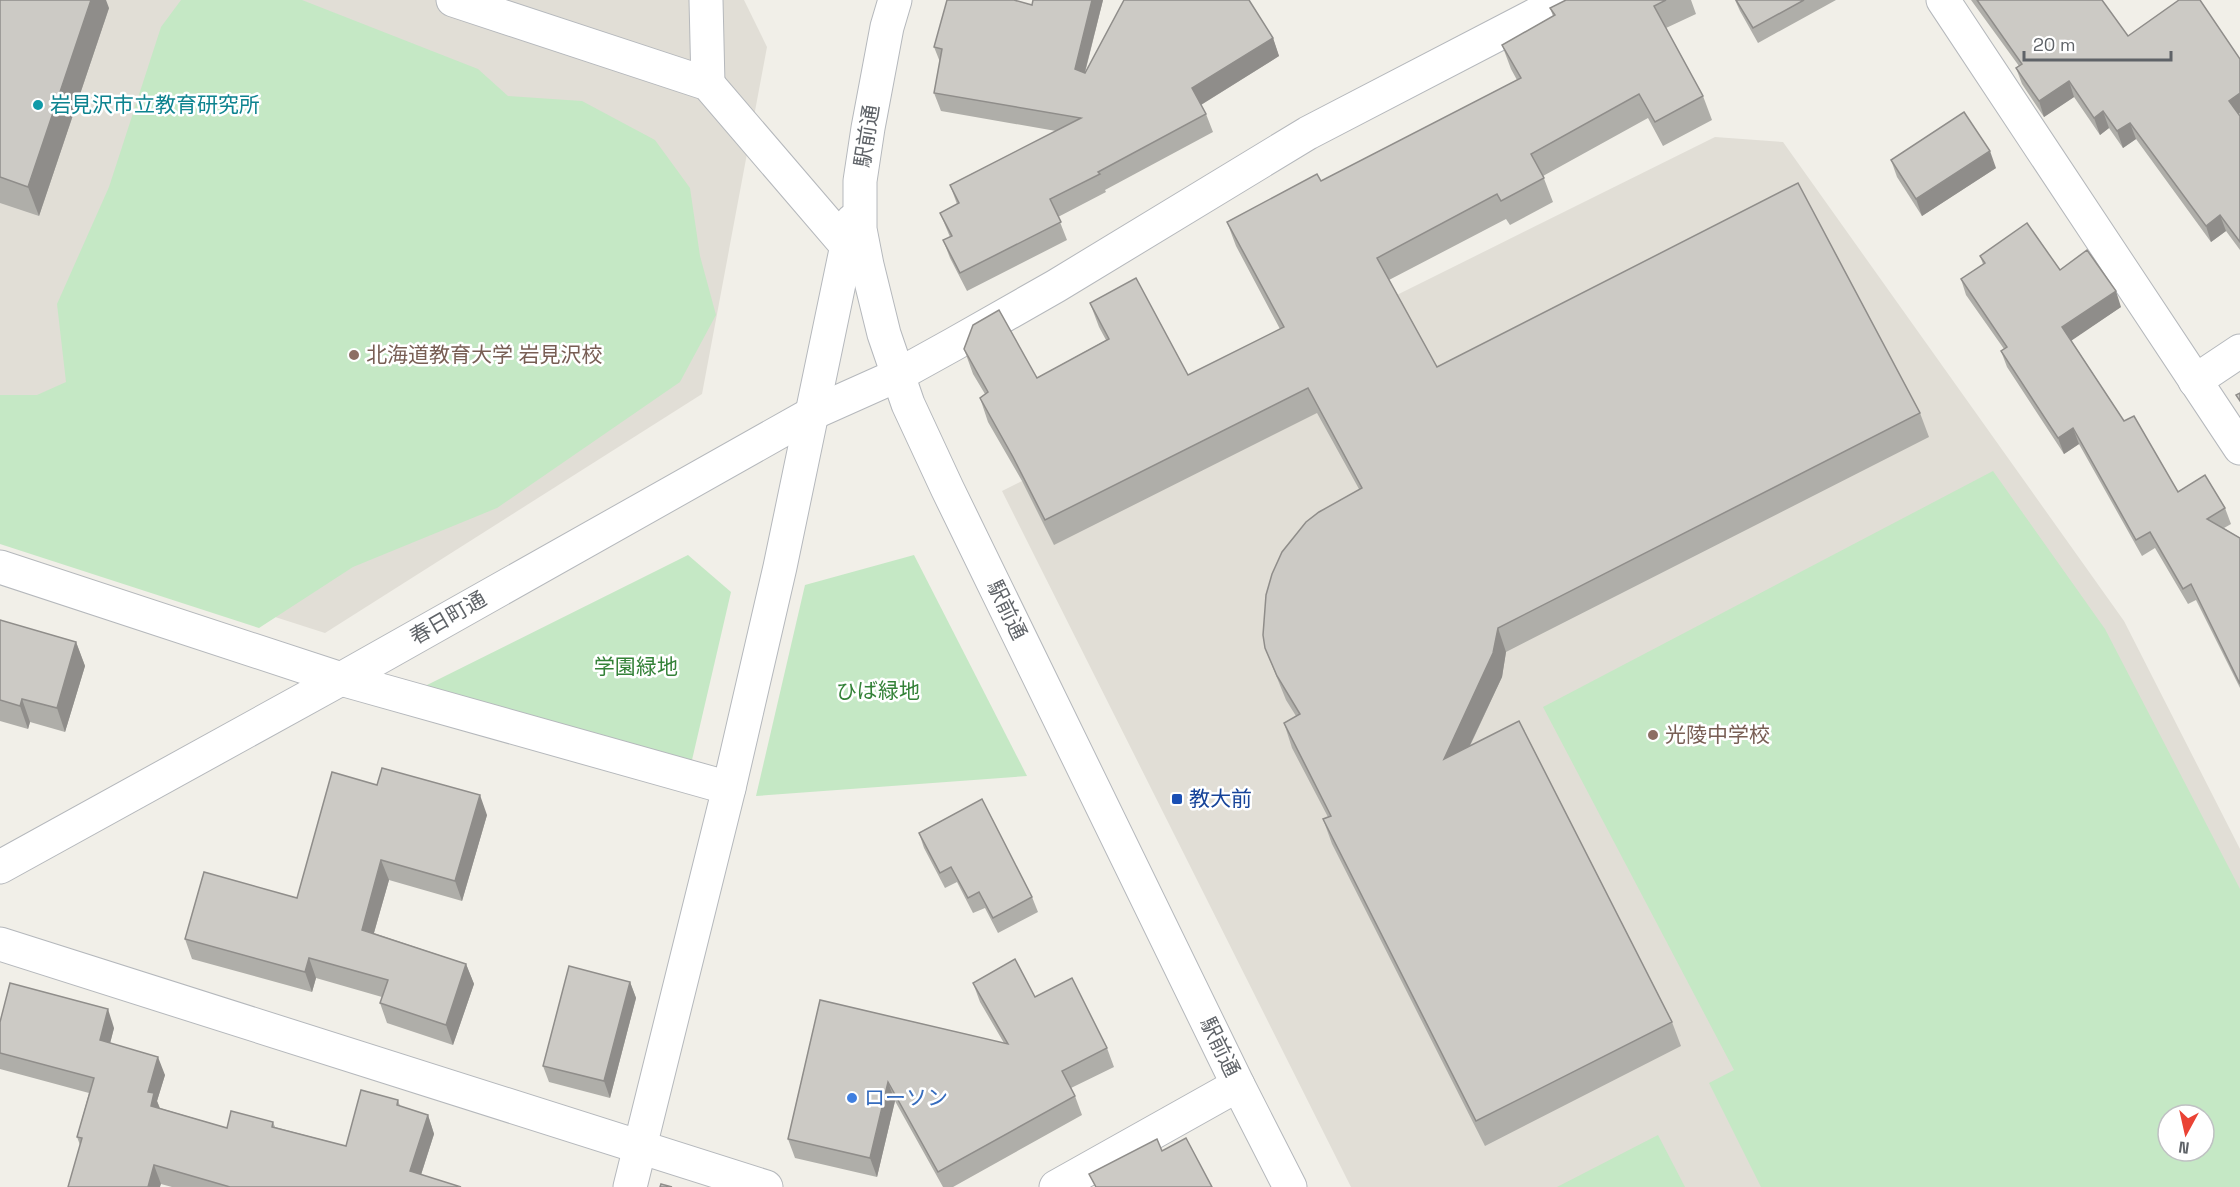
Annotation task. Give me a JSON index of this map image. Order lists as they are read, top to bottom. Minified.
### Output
{"streets":{"street":["駅前通","春日町通"]},"crossings":[["駅前通","春日町通"]],"parks":["学園緑地","ひば緑地"],"places":{"other":["岩見沢市立教育研究所","北海道教育大学 岩見沢校","光陵中学校","ローソン"],"transit":["教大前"]},"scale_bar":"20 m","north":"bottom"}
